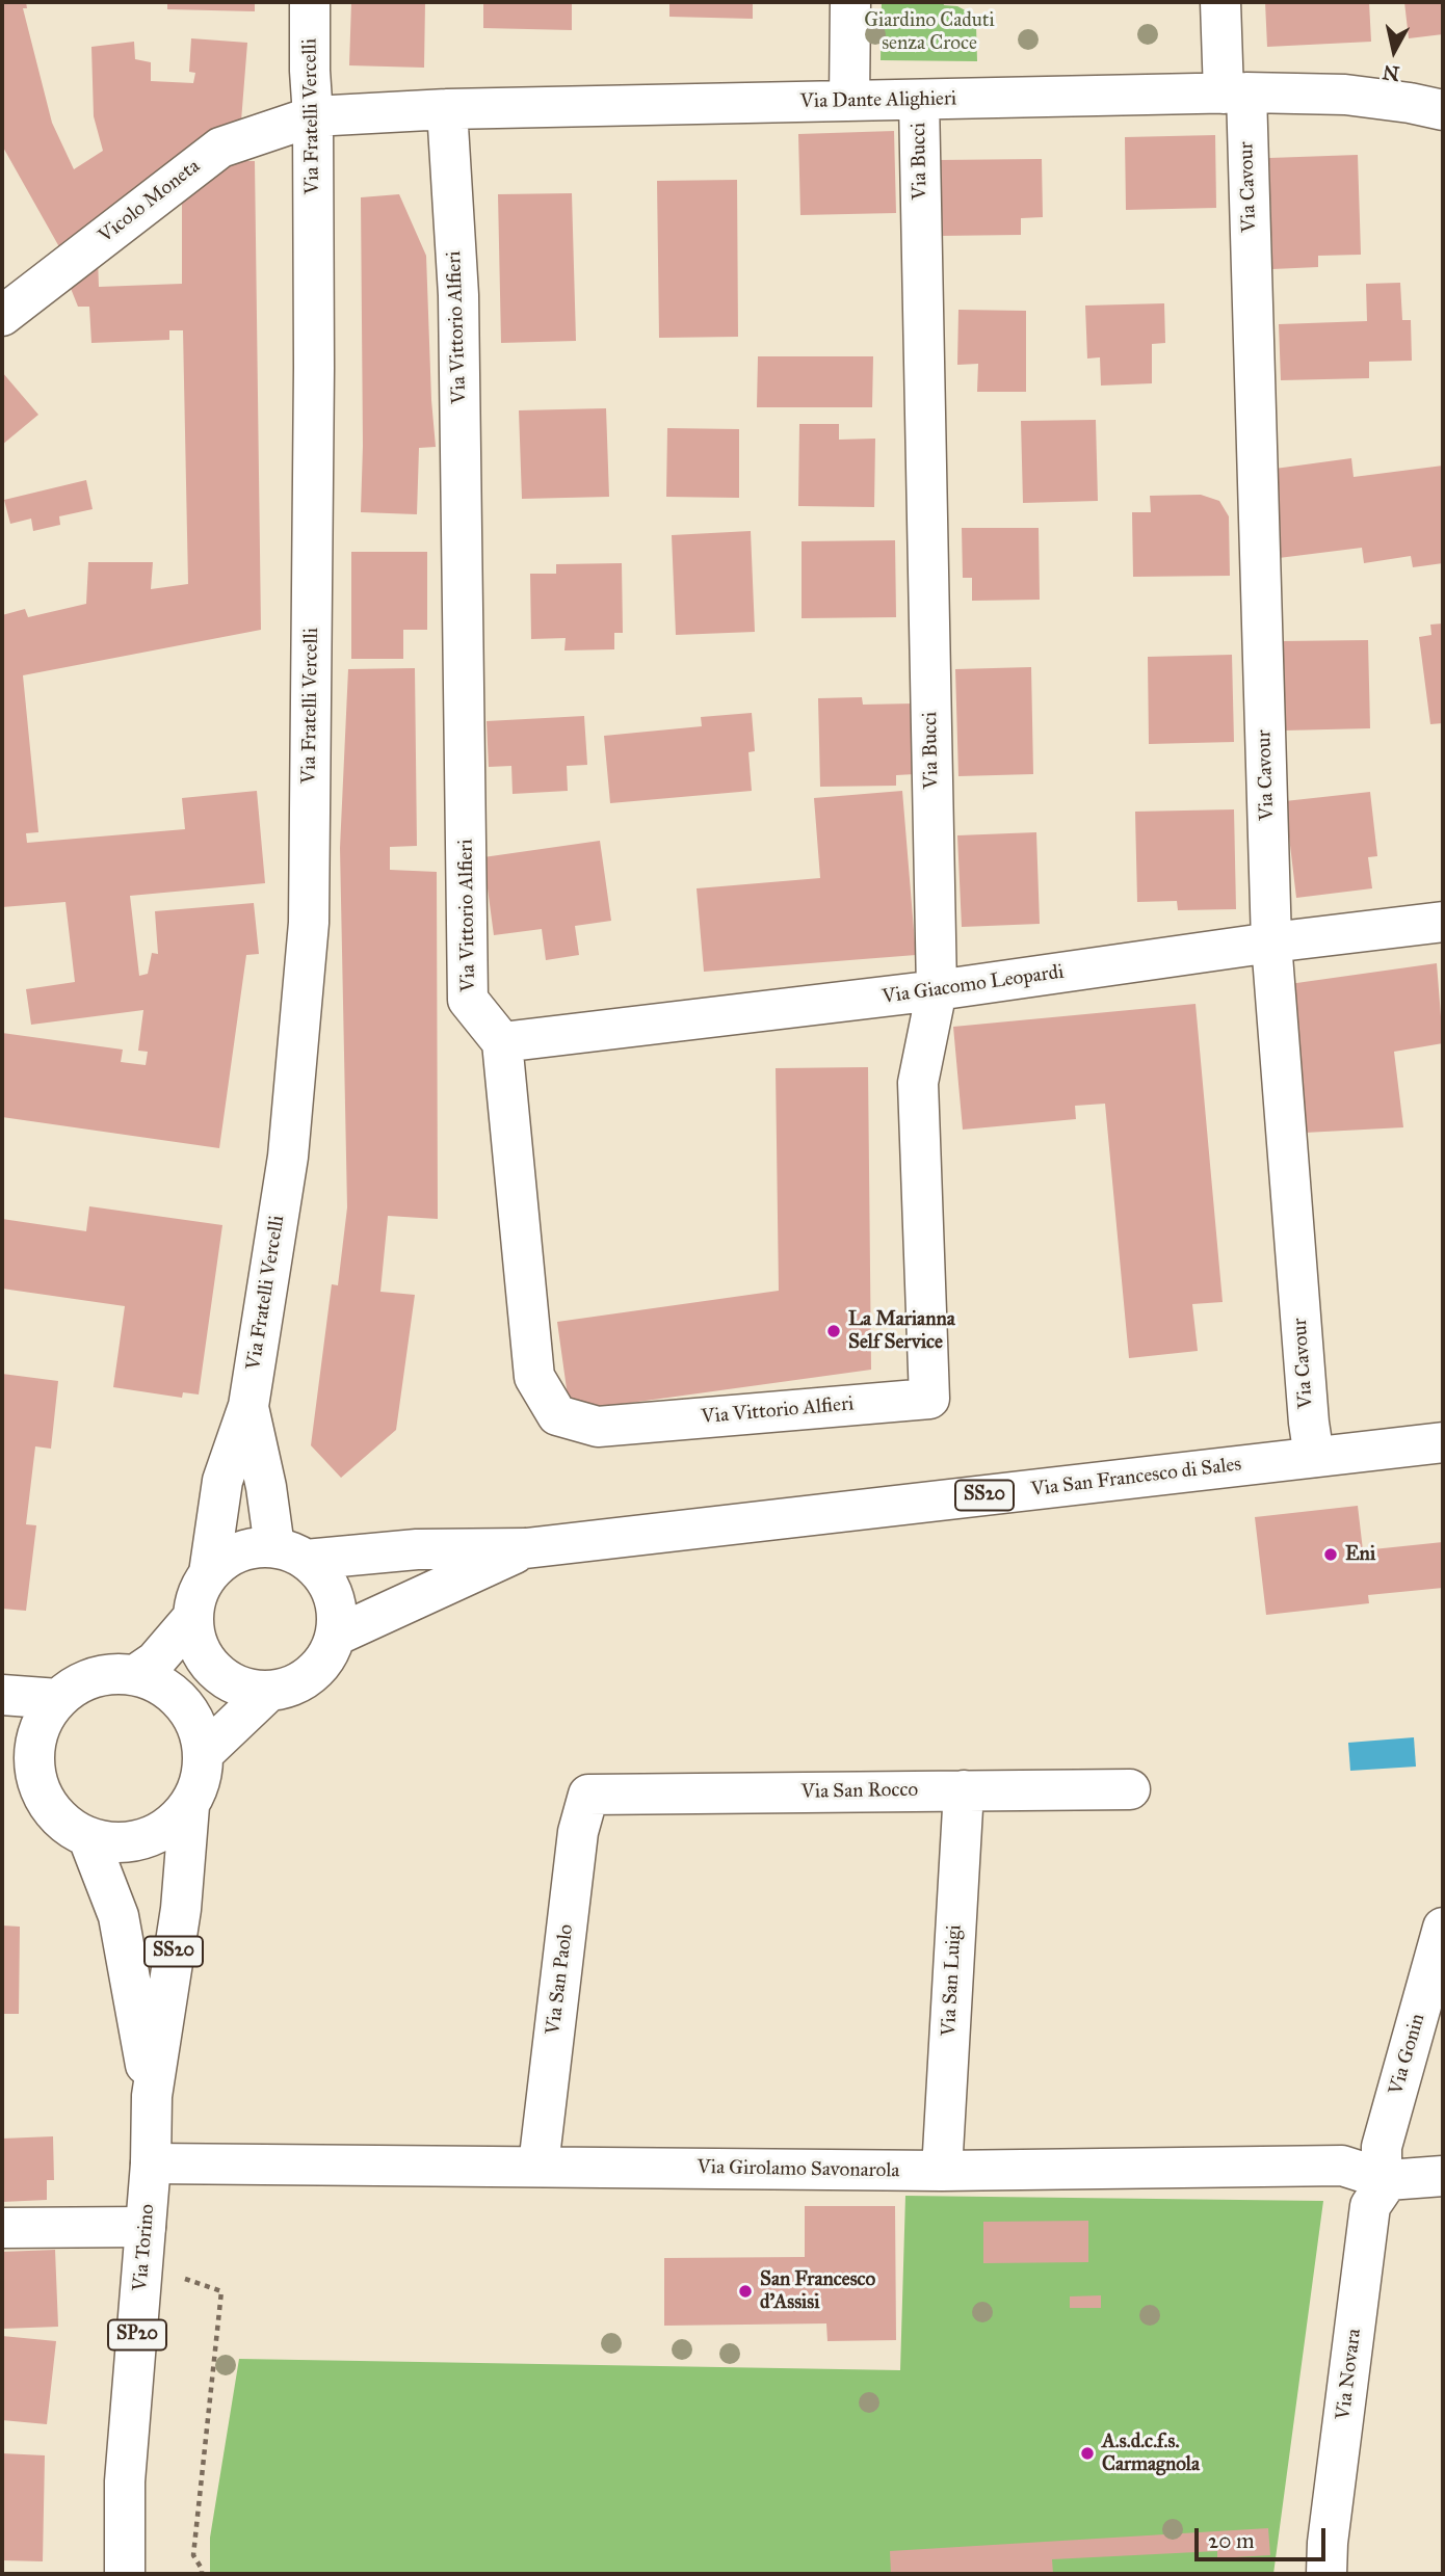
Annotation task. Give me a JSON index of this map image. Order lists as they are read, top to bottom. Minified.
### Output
{"streets":{"street":["Via Dante Alighieri","Via Fratelli Vercelli","Via Bucci","Via Cavour","Vicolo Moneta","Via Vittorio Alfieri","Via Giacomo Leopardi","Via San Francesco di Sales","SS20","Via San Rocco","Via San Paolo","Via San Luigi","Via Gonin","Via Girolamo Savonarola","Via Torino","SP20","Via Novara"]},"crossings":[["Via Dante Alighieri","Via Fratelli Vercelli"],["Via Dante Alighieri","Via Bucci"],["Via Dante Alighieri","Via Cavour"],["Via Dante Alighieri","Vicolo Moneta"],["Via Dante Alighieri","Via Vittorio Alfieri"],["Via Fratelli Vercelli","Vicolo Moneta"],["Via Fratelli Vercelli","Via San Francesco di Sales"],["Via Bucci","Via Vittorio Alfieri"],["Via Bucci","Via Giacomo Leopardi"],["Via Cavour","Via Giacomo Leopardi"],["Via Cavour","Via San Francesco di Sales"],["Via Vittorio Alfieri","Via Giacomo Leopardi"],["Via San Rocco","Via San Paolo"],["Via San Rocco","Via San Luigi"],["Via San Paolo","Via Girolamo Savonarola"],["Via San Luigi","Via Girolamo Savonarola"],["Via Gonin","Via Girolamo Savonarola"],["Via Gonin","Via Novara"],["Via Girolamo Savonarola","Via Torino"],["Via Girolamo Savonarola","Via Novara"]],"parks":["Giardino Caduti senza Croce"],"places":["La Marianna Self Service","Eni","San Francesco d'Assisi","A.s.d.c.f.s. Carmagnola"],"scale_bar":"20 m","north":"bottom"}
